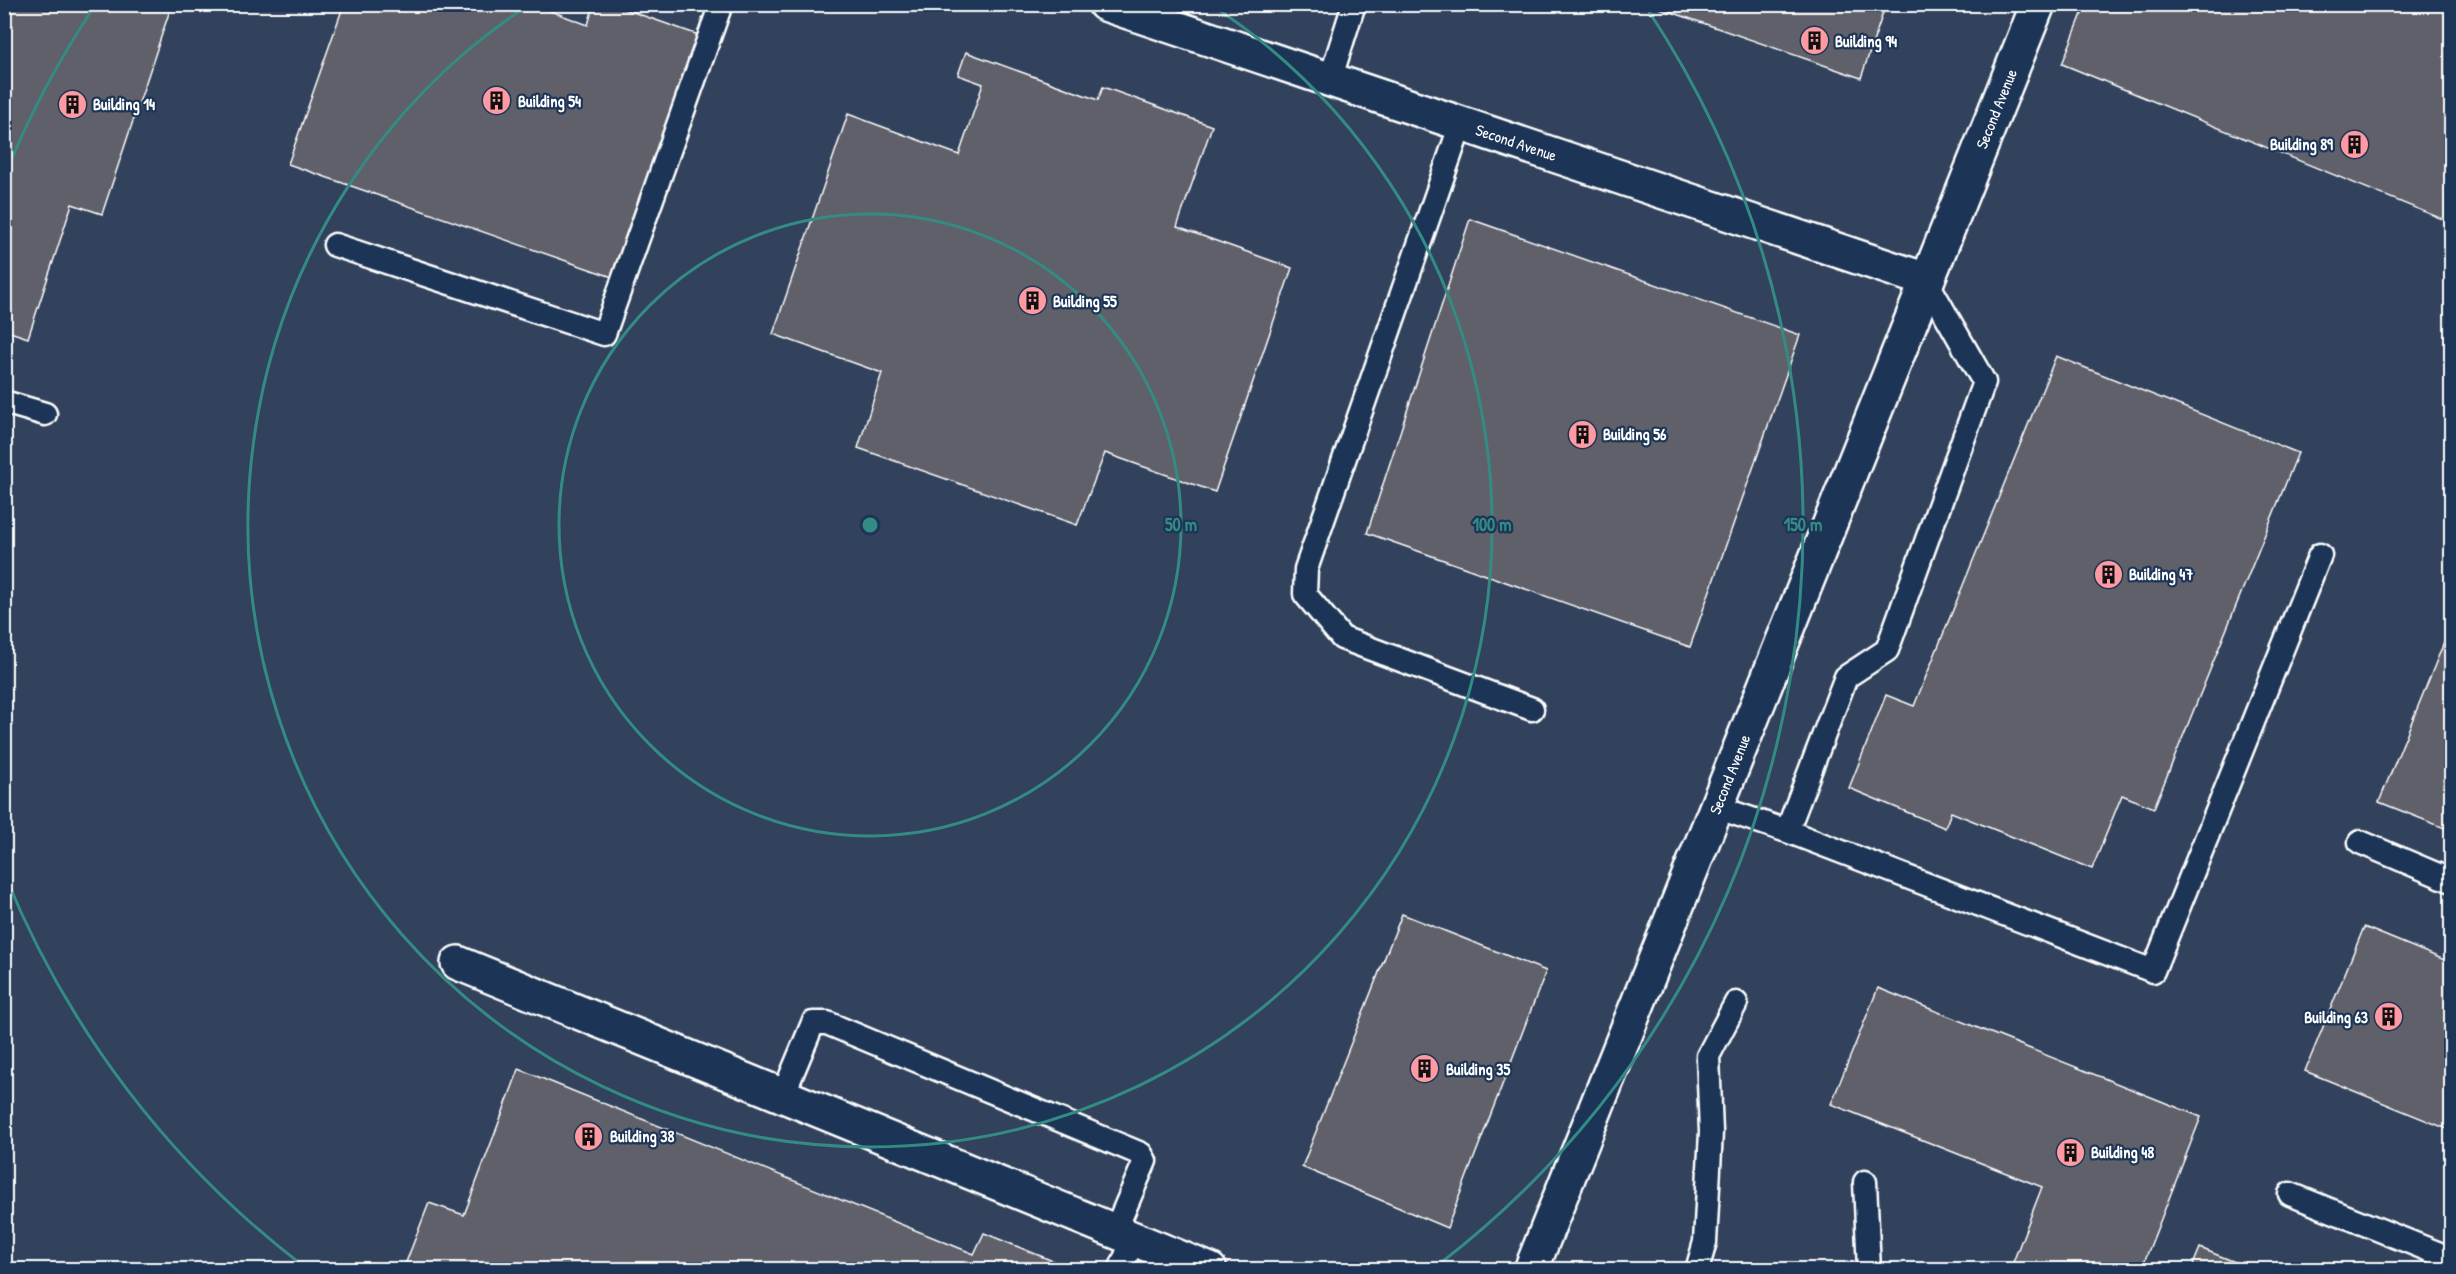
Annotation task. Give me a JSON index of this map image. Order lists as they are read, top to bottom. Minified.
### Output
{"streets":{"street":["Second Avenue"]},"places":{"building":["Building 94","Building 54","Building 14","Building 89","Building 55","Building 56","Building 47","Building 63","Building 35","Building 38","Building 48"]},"rings":["50 m","100 m","150 m"]}
